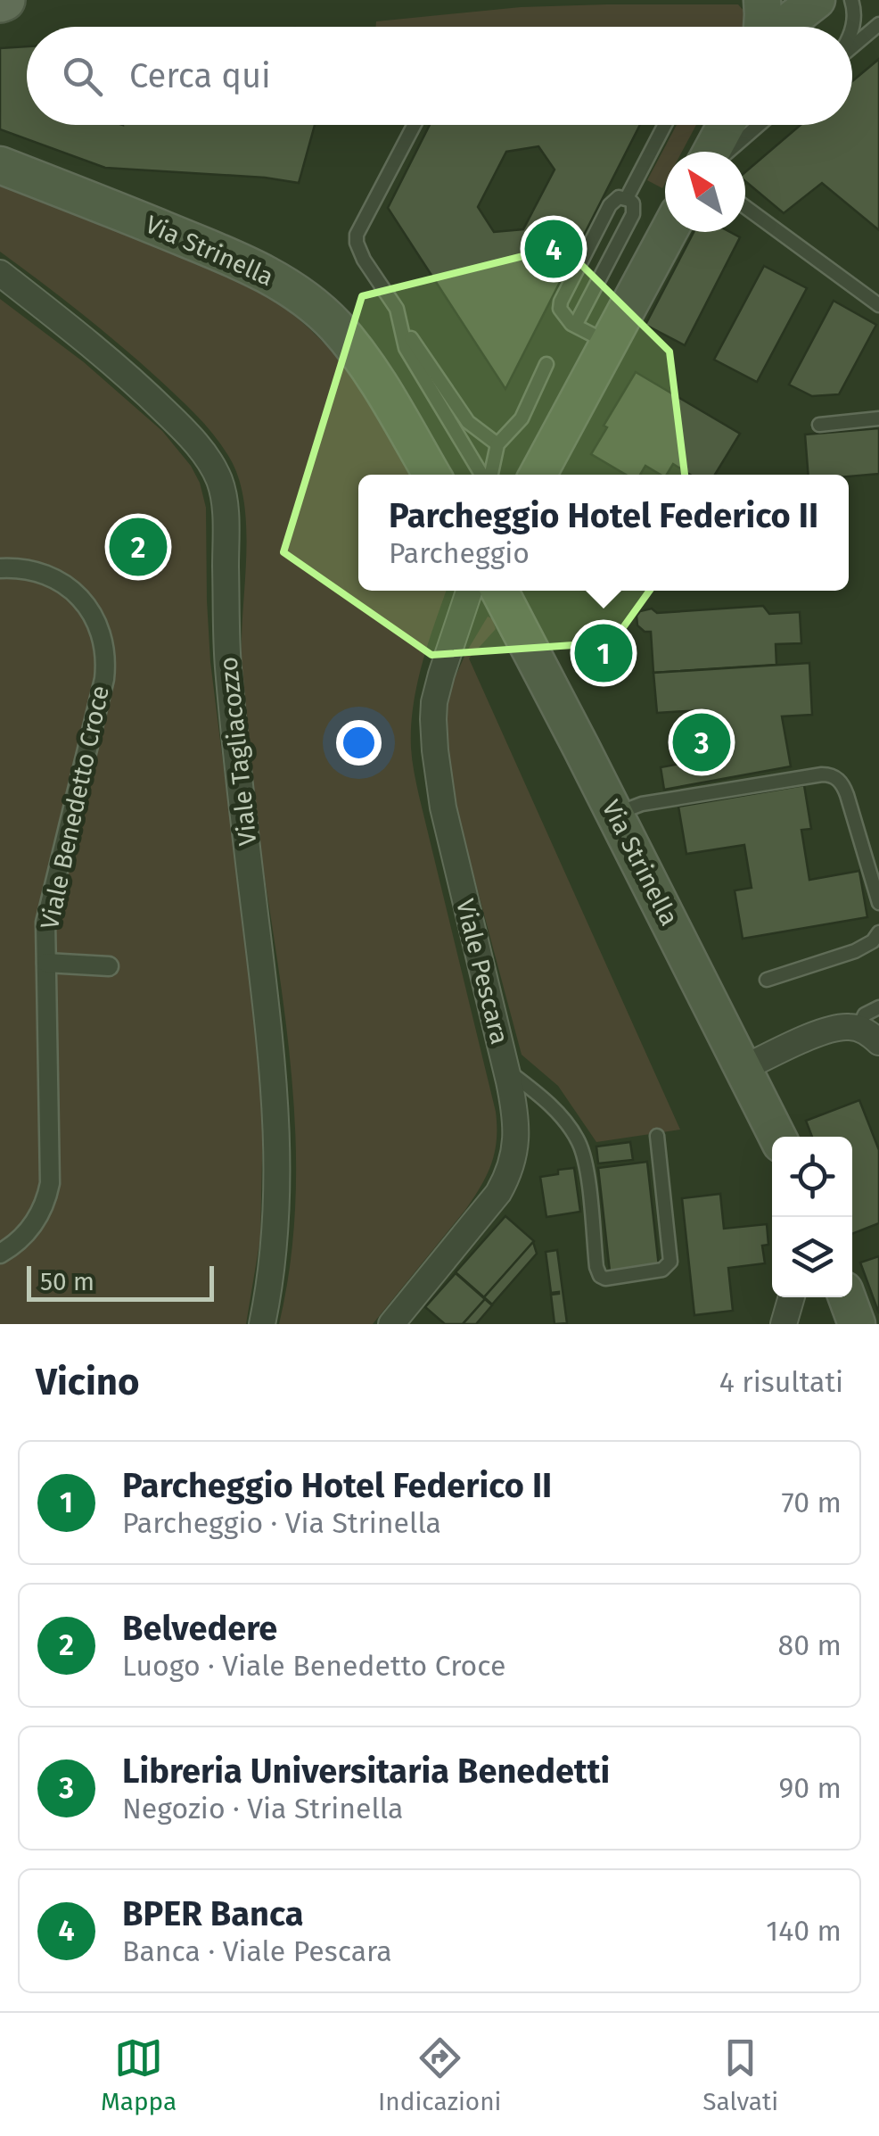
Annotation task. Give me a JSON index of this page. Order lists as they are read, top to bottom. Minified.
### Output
{"streets":{"main road":["Via Strinella"],"street":["Viale Tagliacozzo","Viale Benedetto Croce","Viale Pescara"]},"scale_bar":"50 m","north":"top left","page":{"search":"Cerca qui","pins":["4","2","1","3"],"popup":["Parcheggio Hotel Federico II","Parcheggio"],"scale":"50 m","heading":["Vicino","4 risultati"],"list":[{"mark":"1","name":"Parcheggio Hotel Federico II","note":"Parcheggio · Via Strinella","value":"70 m"},{"mark":"2","name":"Belvedere","note":"Luogo · Viale Benedetto Croce","value":"80 m"},{"mark":"3","name":"Libreria Universitaria Benedetti","note":"Negozio · Via Strinella","value":"90 m"},{"mark":"4","name":"BPER Banca","note":"Banca · Viale Pescara","value":"140 m"}],"nav":["Mappa","Indicazioni","Salvati"]}}
